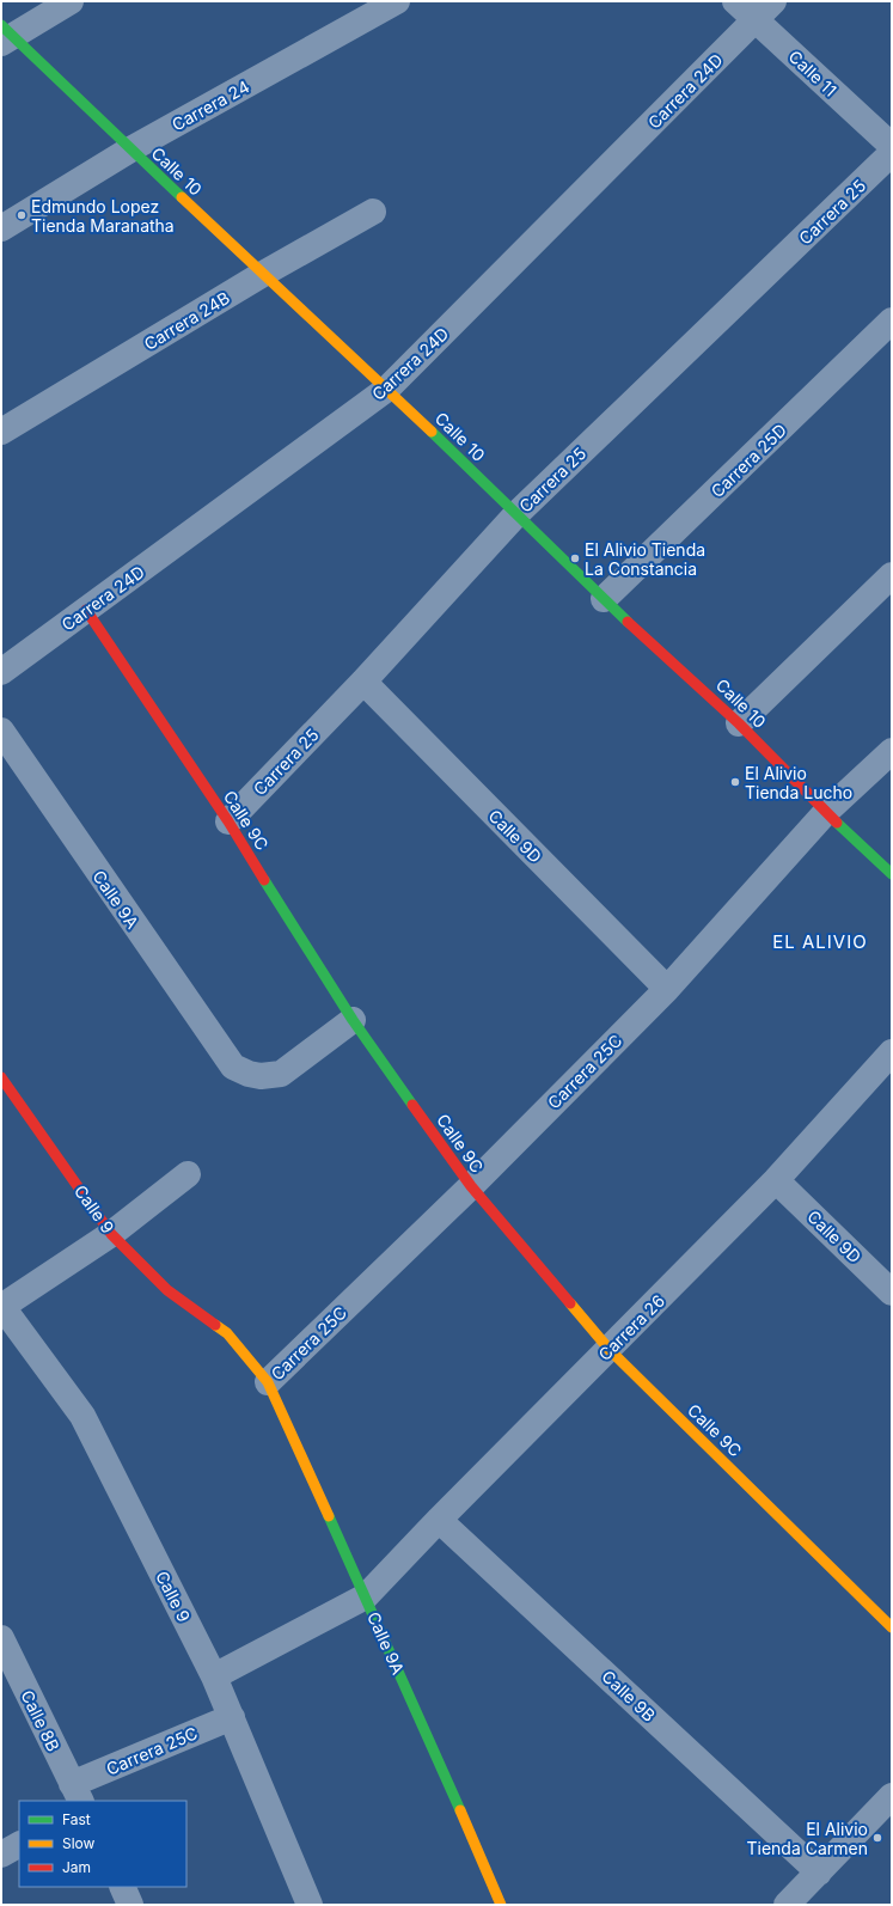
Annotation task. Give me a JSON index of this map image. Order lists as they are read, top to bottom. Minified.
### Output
{"streets":{"street":["Calle 11","Carrera 24D","Carrera 24","Calle 10","Carrera 25","Carrera 24B","Carrera 25D","Calle 9C","Calle 9D","Calle 9A","Carrera 25C","Calle 9","Carrera 26","Calle 9B","Calle 8B"]},"crossings":[["Calle 11","Carrera 24D"],["Carrera 24D","Calle 10"],["Carrera 24D","Calle 9C"],["Carrera 24","Calle 10"],["Calle 10","Carrera 25"],["Calle 10","Carrera 24B"],["Calle 10","Carrera 25D"],["Calle 10","Carrera 25C"],["Carrera 25","Calle 9C"],["Carrera 25","Calle 9D"],["Calle 9C","Calle 9A"],["Calle 9C","Carrera 25C"],["Calle 9C","Carrera 26"],["Calle 9D","Carrera 25C"],["Calle 9D","Carrera 26"],["Calle 9A","Carrera 25C"],["Calle 9A","Calle 9"],["Calle 9A","Carrera 26"],["Carrera 25C","Calle 9"],["Carrera 25C","Calle 8B"],["Carrera 26","Calle 9B"]],"districts":["EL ALIVIO"],"places":["Edmundo Lopez Tienda Maranatha","El Alivio Tienda La Constancia","El Alivio Tienda Lucho","El Alivio Tienda Carmen"],"legend":["Fast","Slow","Jam"]}
